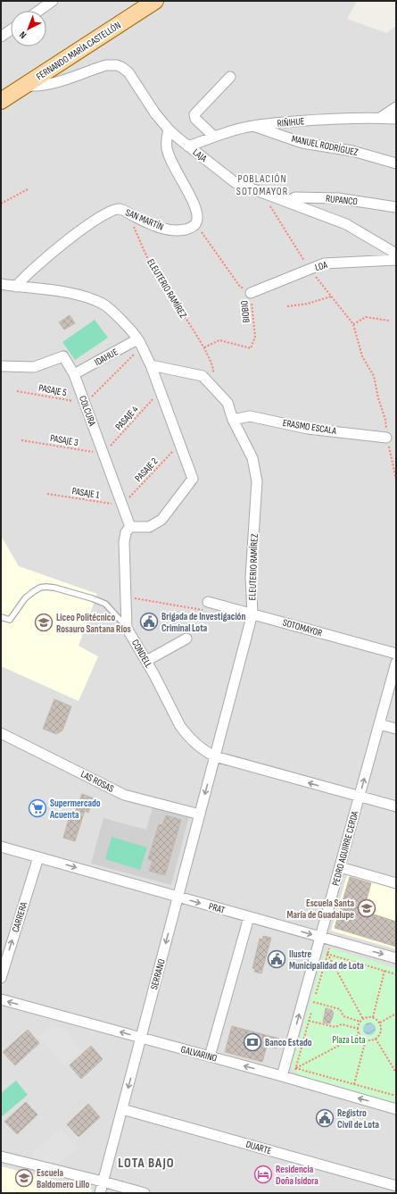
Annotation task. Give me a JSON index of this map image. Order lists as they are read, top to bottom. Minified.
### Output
{"streets":{"main road":["FERNANDO MARÍA CASTELLÓN"],"street":["RIÑIHUE","MANUEL RODRÍGUEZ","LAJA","RUPANCO","SAN MARTÍN","LOA","ELEUTERIO RAMÍREZ","IDAHUE","COLCURA","ERASMO ESCALA","SOTOMAYOR","CONDELL","LAS ROSAS","PEDRO AGUIRRE CERDA","PRAT","CARRERA","SERRANO","GALVARINO","DUARTE"],"path":["BIOBIO","PASAJE 5","PASAJE 4","PASAJE 3","PASAJE 2","PASAJE 1"]},"crossings":[["FERNANDO MARÍA CASTELLÓN","LAJA"],["RIÑIHUE","MANUEL RODRÍGUEZ"],["RIÑIHUE","LAJA"],["LAJA","RUPANCO"],["SAN MARTÍN","ELEUTERIO RAMÍREZ"],["SAN MARTÍN","BIOBIO"],["LOA","BIOBIO"],["ELEUTERIO RAMÍREZ","BIOBIO"],["ELEUTERIO RAMÍREZ","ERASMO ESCALA"],["ELEUTERIO RAMÍREZ","SOTOMAYOR"],["ELEUTERIO RAMÍREZ","CONDELL"],["ELEUTERIO RAMÍREZ","SERRANO"],["IDAHUE","COLCURA"],["PASAJE 5","COLCURA"],["COLCURA","PASAJE 4"],["COLCURA","PASAJE 3"],["COLCURA","PASAJE 2"],["COLCURA","PASAJE 1"],["COLCURA","CONDELL"],["PASAJE 4","PASAJE 3"],["PASAJE 2","PASAJE 1"],["CONDELL","PEDRO AGUIRRE CERDA"],["CONDELL","SERRANO"],["LAS ROSAS","SERRANO"],["PEDRO AGUIRRE CERDA","PRAT"],["PEDRO AGUIRRE CERDA","GALVARINO"],["PRAT","CARRERA"],["PRAT","SERRANO"],["SERRANO","GALVARINO"],["SERRANO","DUARTE"]],"one_way":["PRAT","CARRERA","GALVARINO"],"districts":["POBLACIÓN SOTOMAYOR","LOTA BAJO"],"parks":["Plaza Lota"],"places":{"public building":["Brigada de Investigación Criminal Lota","Ilustre Municipalidad de Lota","Registro Civil de Lota"],"school or university":["Liceo Politécnico Rosauro Santana Ríos","Escuela Santa María de Guadalupe","Escuela Baldomero Lillo"],"supermarket":["Supermercado Acuenta"],"bank":["Banco Estado"],"hotel":["Residencia Doña Isidora"]},"north":"bottom left"}
